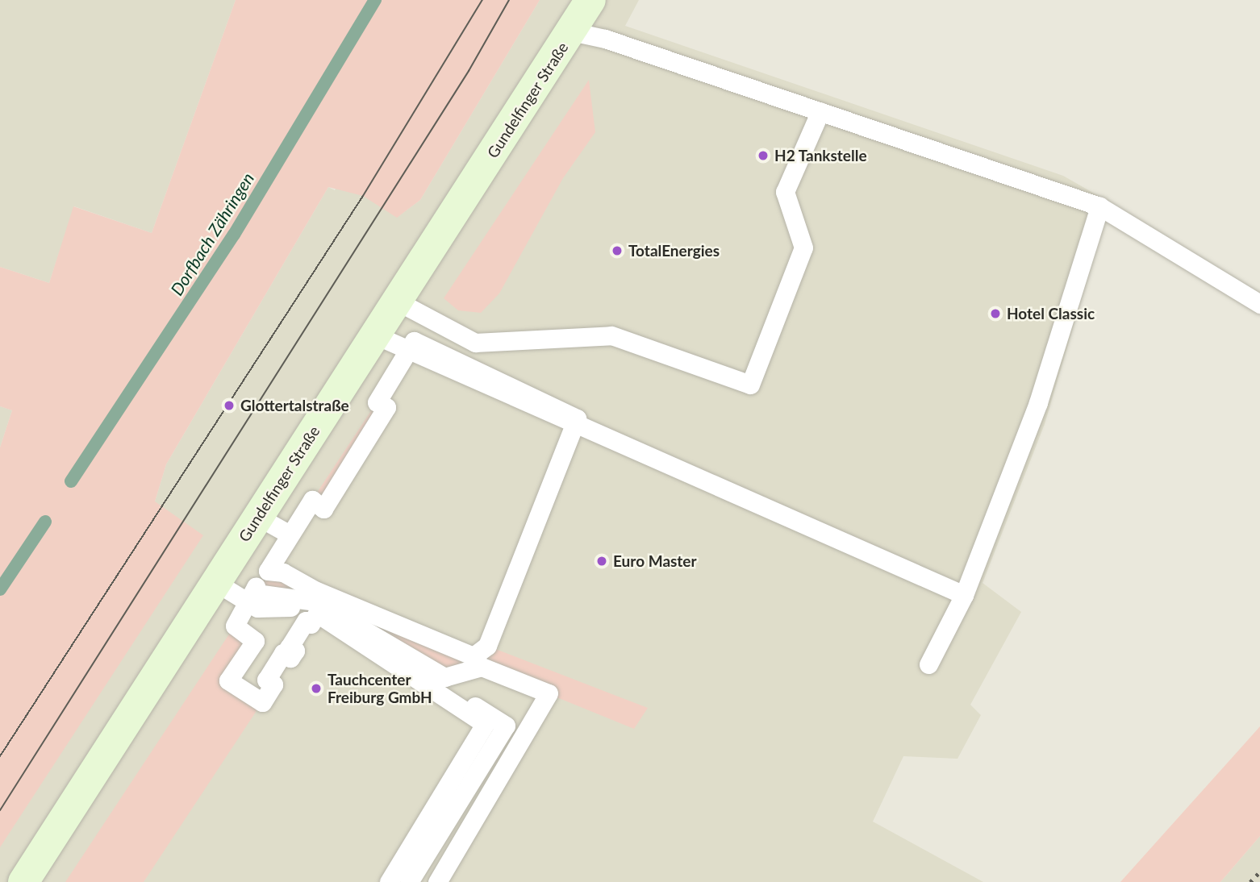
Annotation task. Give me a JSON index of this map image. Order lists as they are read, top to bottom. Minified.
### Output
{"streets":{"street":["Gundelfinger Straße"]},"water":["Dorfbach Zähringen"],"places":["H2 Tankstelle","TotalEnergies","Hotel Classic","Glottertalstraße","Euro Master","Tauchcenter Freiburg GmbH"]}
